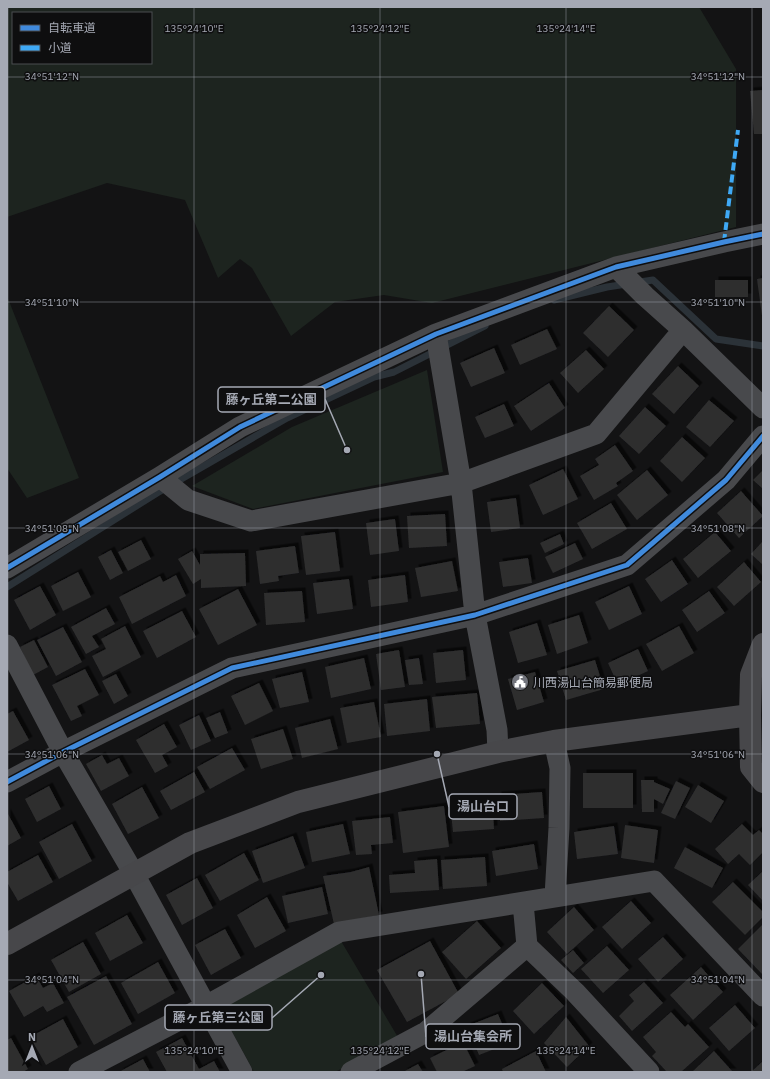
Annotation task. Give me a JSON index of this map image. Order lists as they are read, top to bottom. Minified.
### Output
{"places":{"other":["藤ヶ丘第二公園","湯山台口","湯山台集会所","藤ヶ丘第三公園"],"public building":["川西湯山台簡易郵便局"]},"legend":["自転車道","小道"],"north":"top","coordinates":["135°24'10\"E","135°24'12\"E","135°24'14\"E","34°51'12\"N","34°51'10\"N","34°51'08\"N","34°51'06\"N","34°51'04\"N"]}
